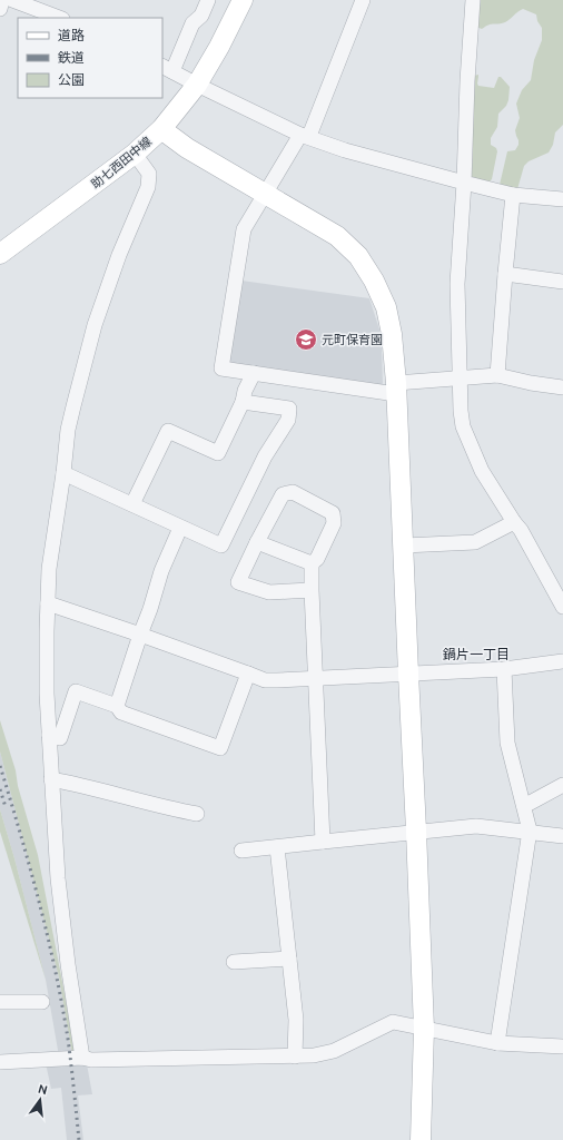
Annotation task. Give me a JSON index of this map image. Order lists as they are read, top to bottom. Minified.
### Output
{"streets":{"street":["助七西田中線"]},"districts":["鍋片一丁目"],"places":{"school or university":["元町保育園"]},"legend":["道路","鉄道","公園"],"north":"top"}
